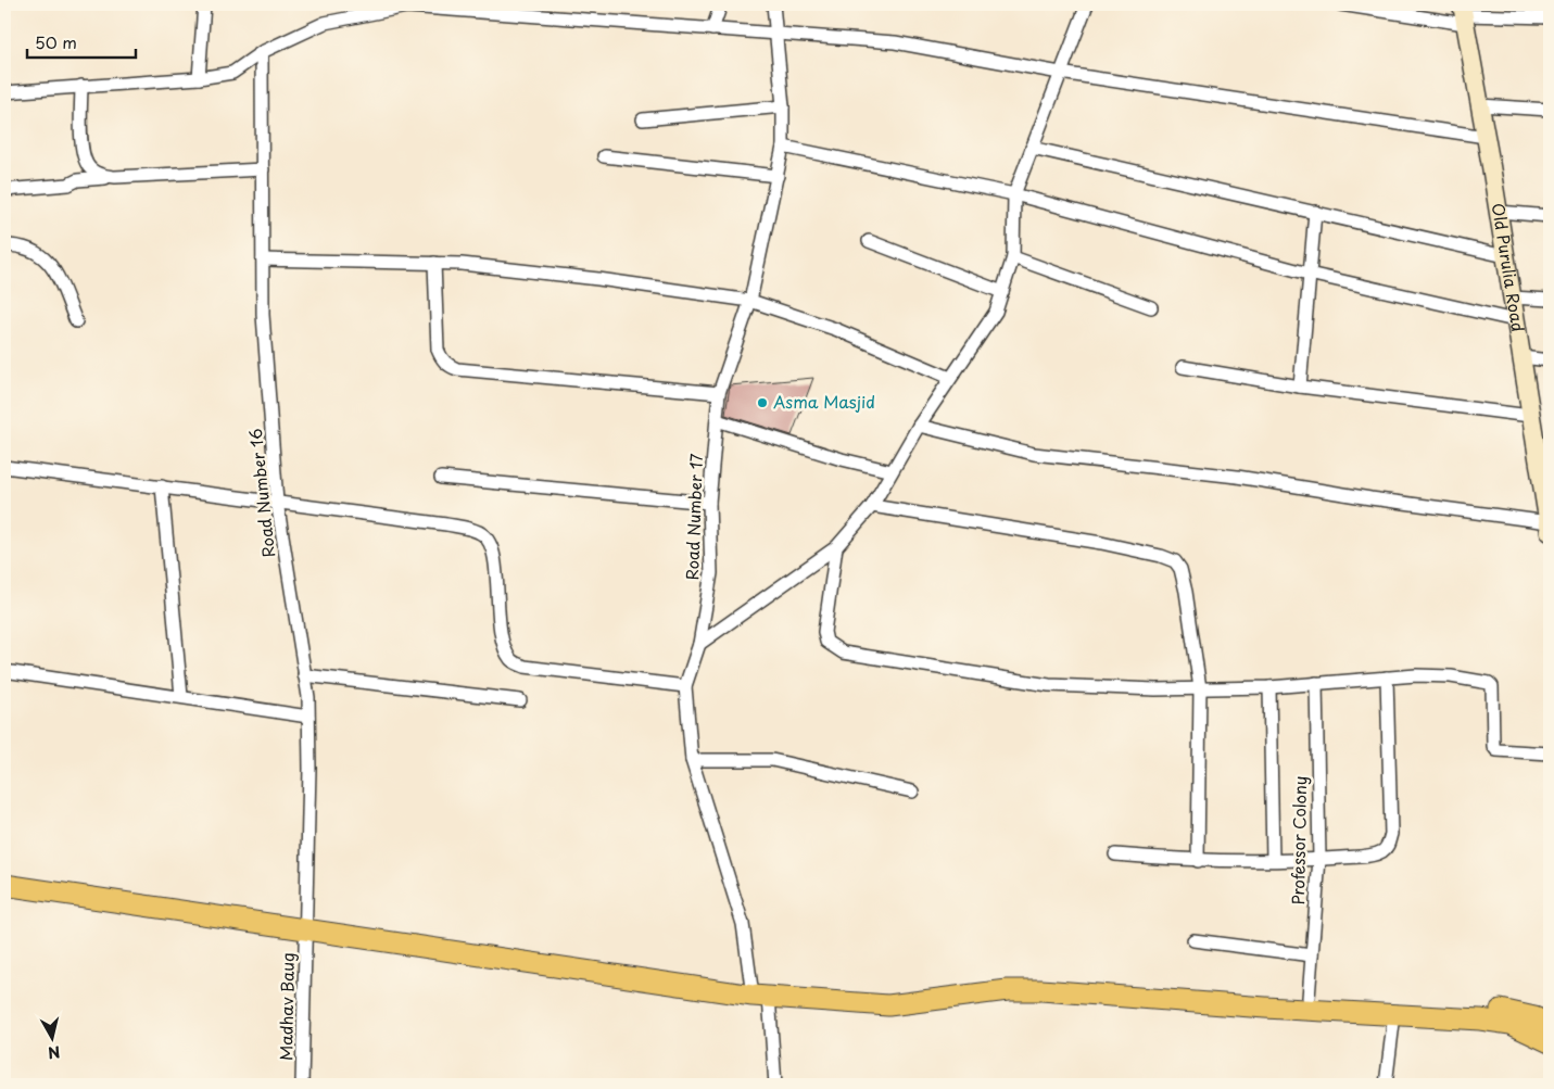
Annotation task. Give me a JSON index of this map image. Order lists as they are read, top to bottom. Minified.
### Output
{"streets":{"main road":["Old Purulia Road"],"street":["Road Number 16","Road Number 17","Professor Colony","Madhav Baug"]},"crossings":[["Road Number 16","Madhav Baug"]],"places":["Asma Masjid"],"scale_bar":"50 m","north":"bottom"}
